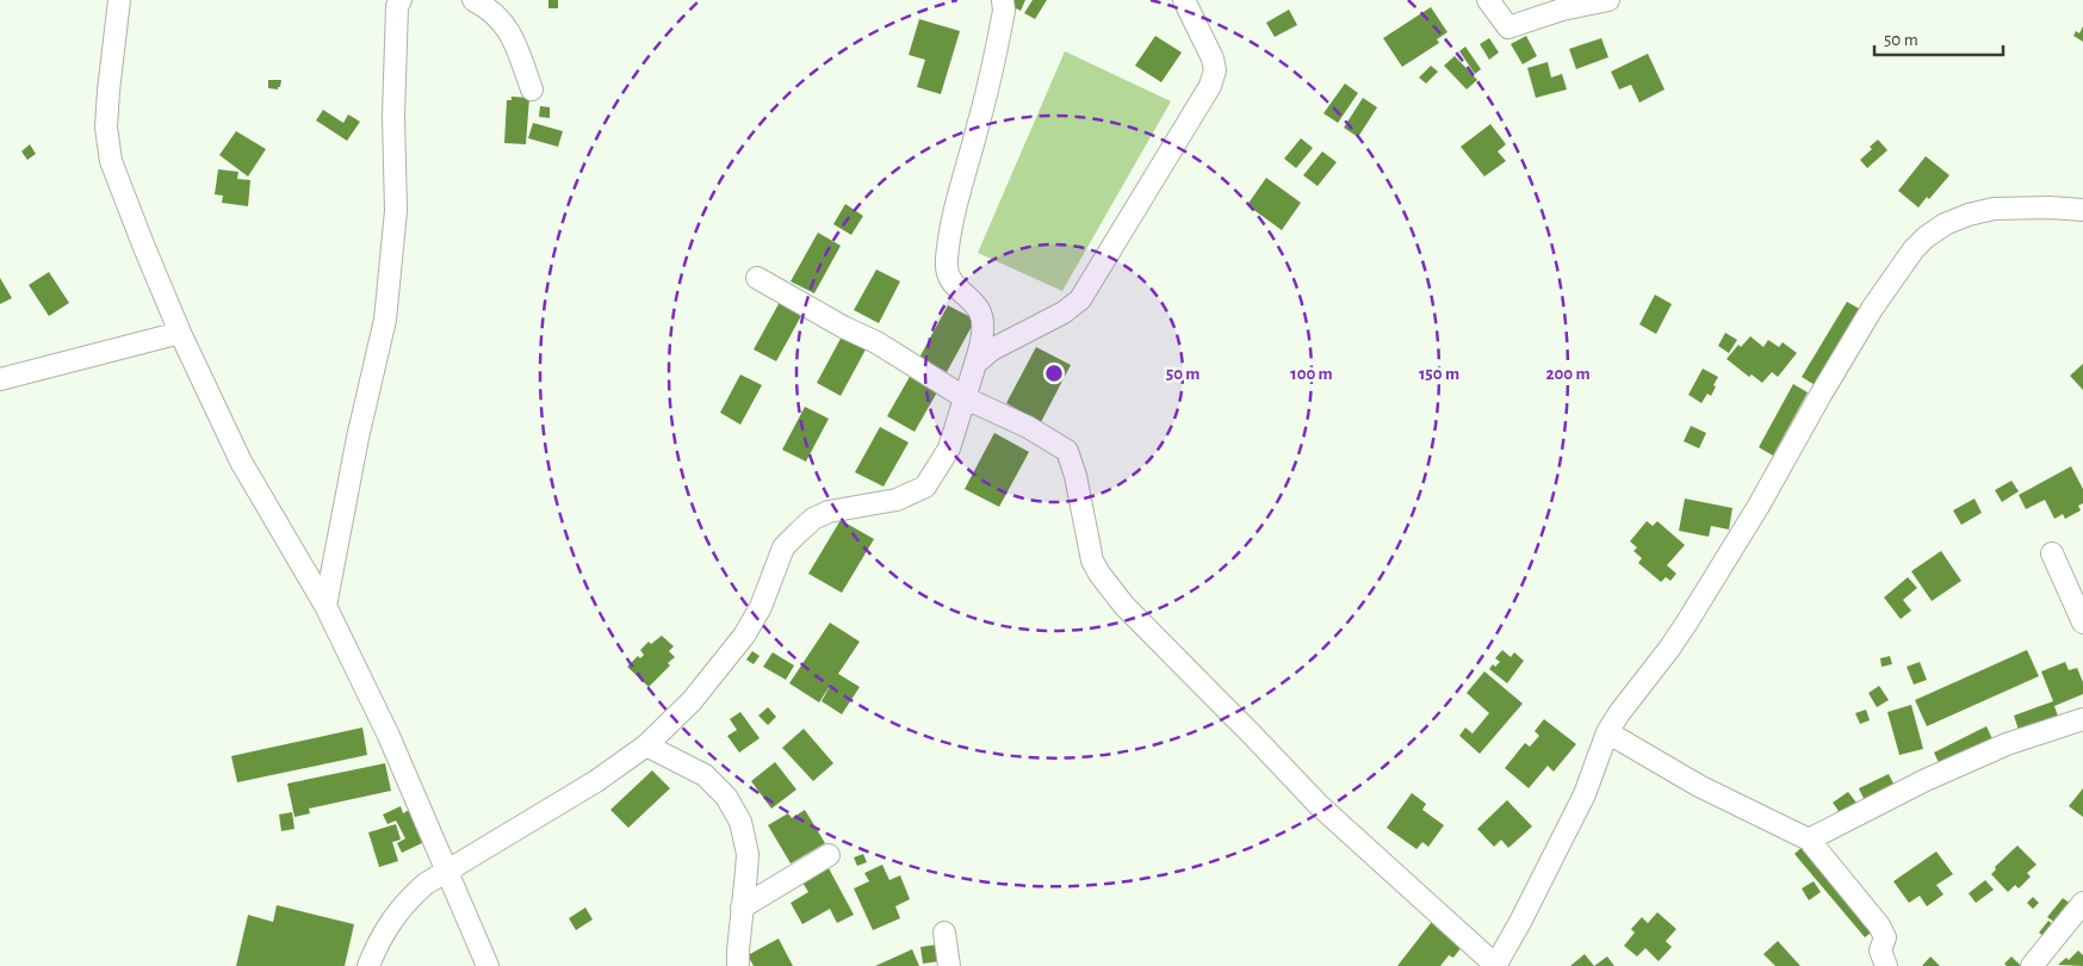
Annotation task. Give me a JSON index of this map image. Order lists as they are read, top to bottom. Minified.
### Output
{"scale_bar":"50 m","rings":["50 m","100 m","150 m","200 m"]}
